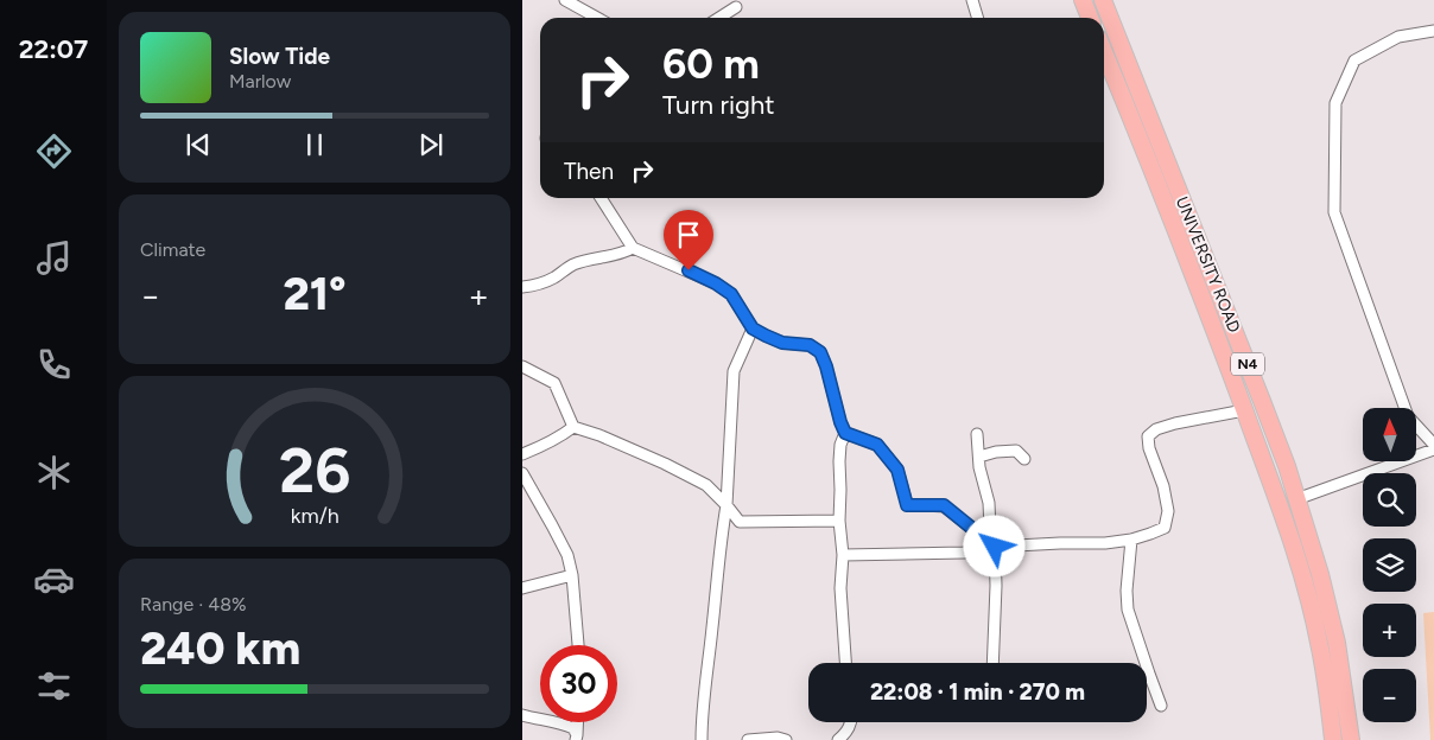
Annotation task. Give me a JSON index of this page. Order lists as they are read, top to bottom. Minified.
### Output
{"streets":{"highway":["UNIVERSITY ROAD","N4"]},"north":"top","page":{"tabs":"22:07","turn":["60 m","Turn right"],"song":["Slow Tide","Marlow"],"then":"Then","tile":["Climate",["Range · 48%","240 km"]],"heat":["−","21°","+"],"map_buttons":["+","−"],"limit":"30","trip":"22:08 · 1 min · 270 m","gauge":["26","km/h"]}}
